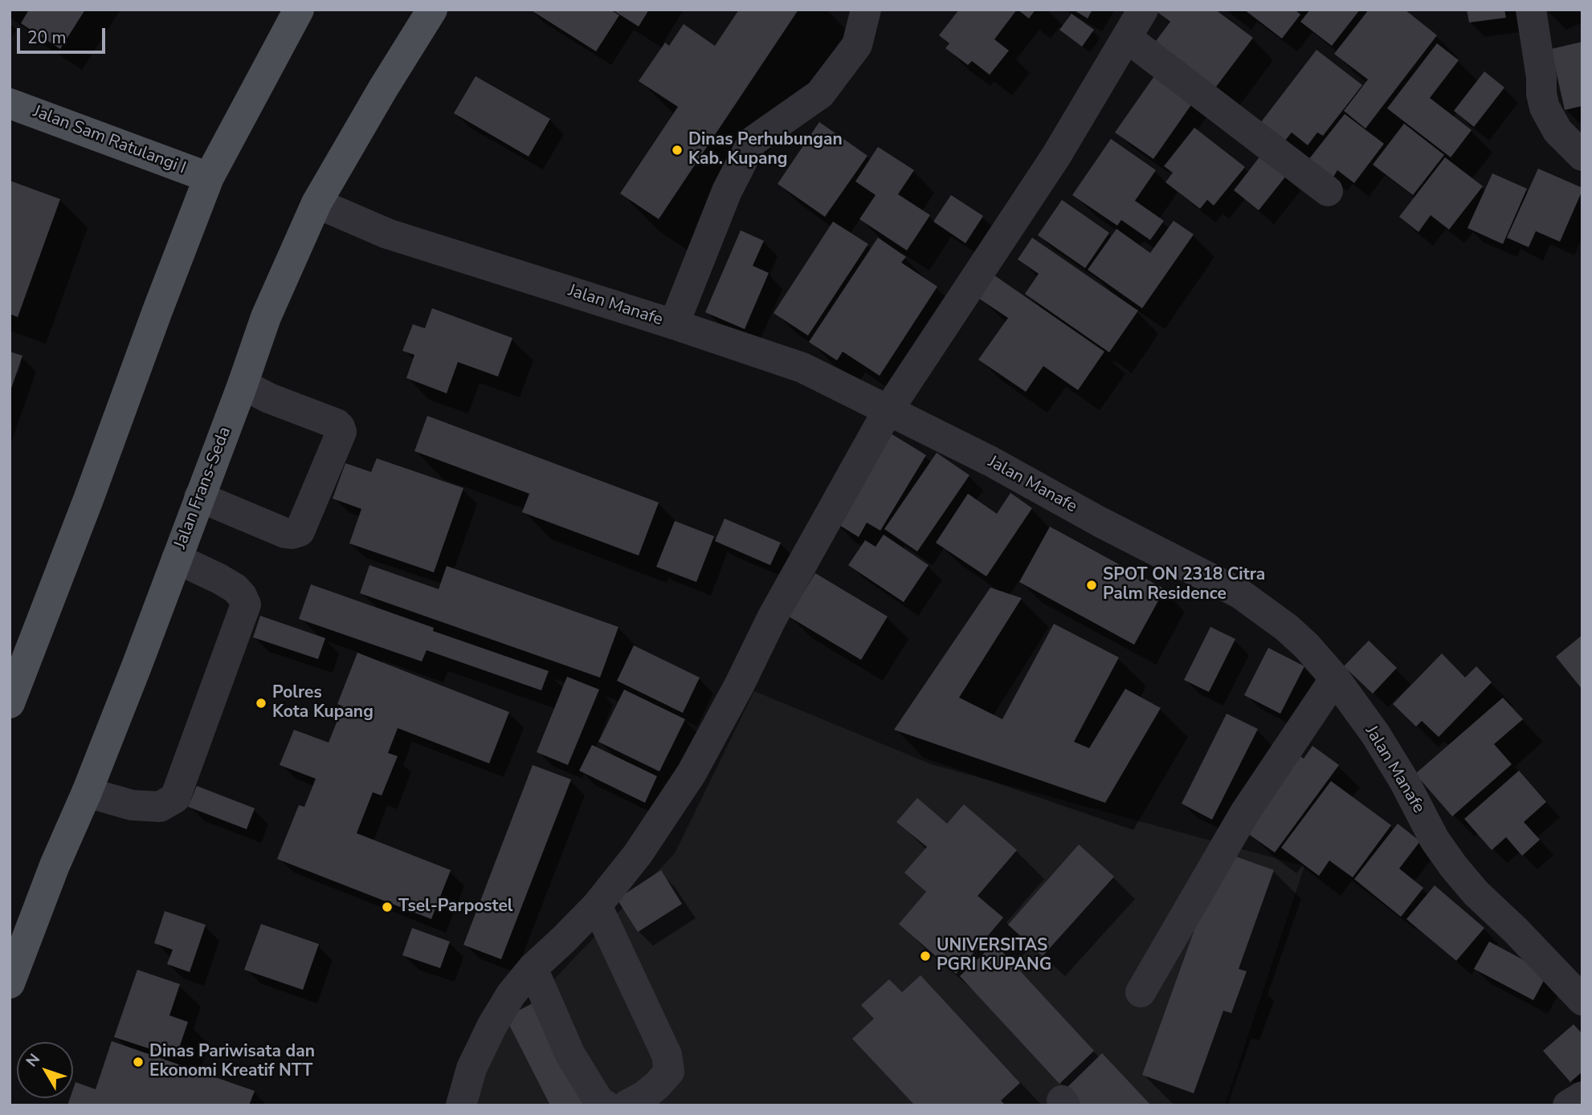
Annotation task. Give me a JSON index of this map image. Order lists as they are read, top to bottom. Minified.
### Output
{"streets":{"main road":["Jalan Sam Ratulangi I","Jalan Frans-Seda"],"street":["Jalan Manafe"]},"crossings":[["Jalan Manafe","Jalan Frans-Seda"]],"places":["Dinas Perhubungan Kab. Kupang","SPOT ON 2318 Citra Palm Residence","Polres Kota Kupang","Tsel-Parpostel","UNIVERSITAS PGRI KUPANG","Dinas Pariwisata dan Ekonomi Kreatif NTT"],"scale_bar":"20 m","north":"top left"}
